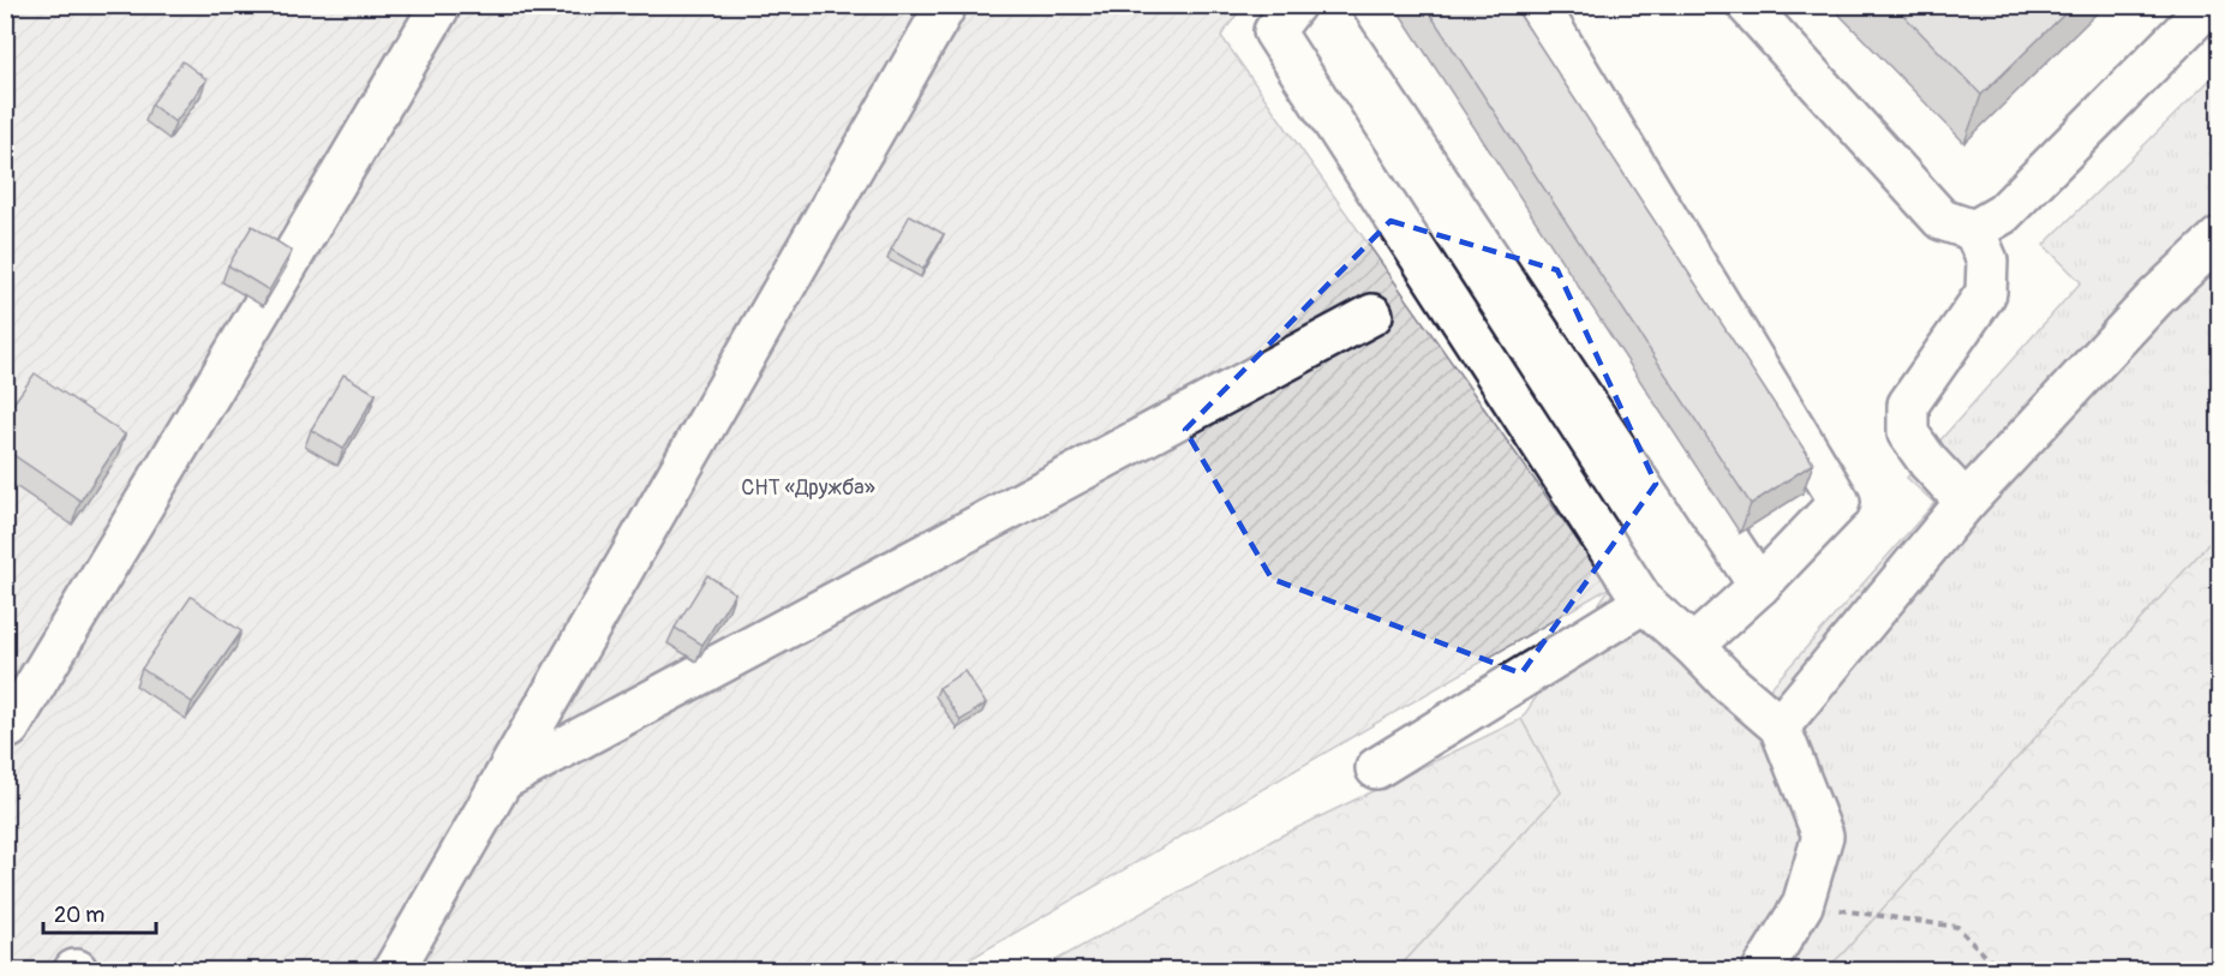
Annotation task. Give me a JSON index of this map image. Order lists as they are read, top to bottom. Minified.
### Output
{"parks":["СНТ «Дружба»"],"scale_bar":"20 m"}
